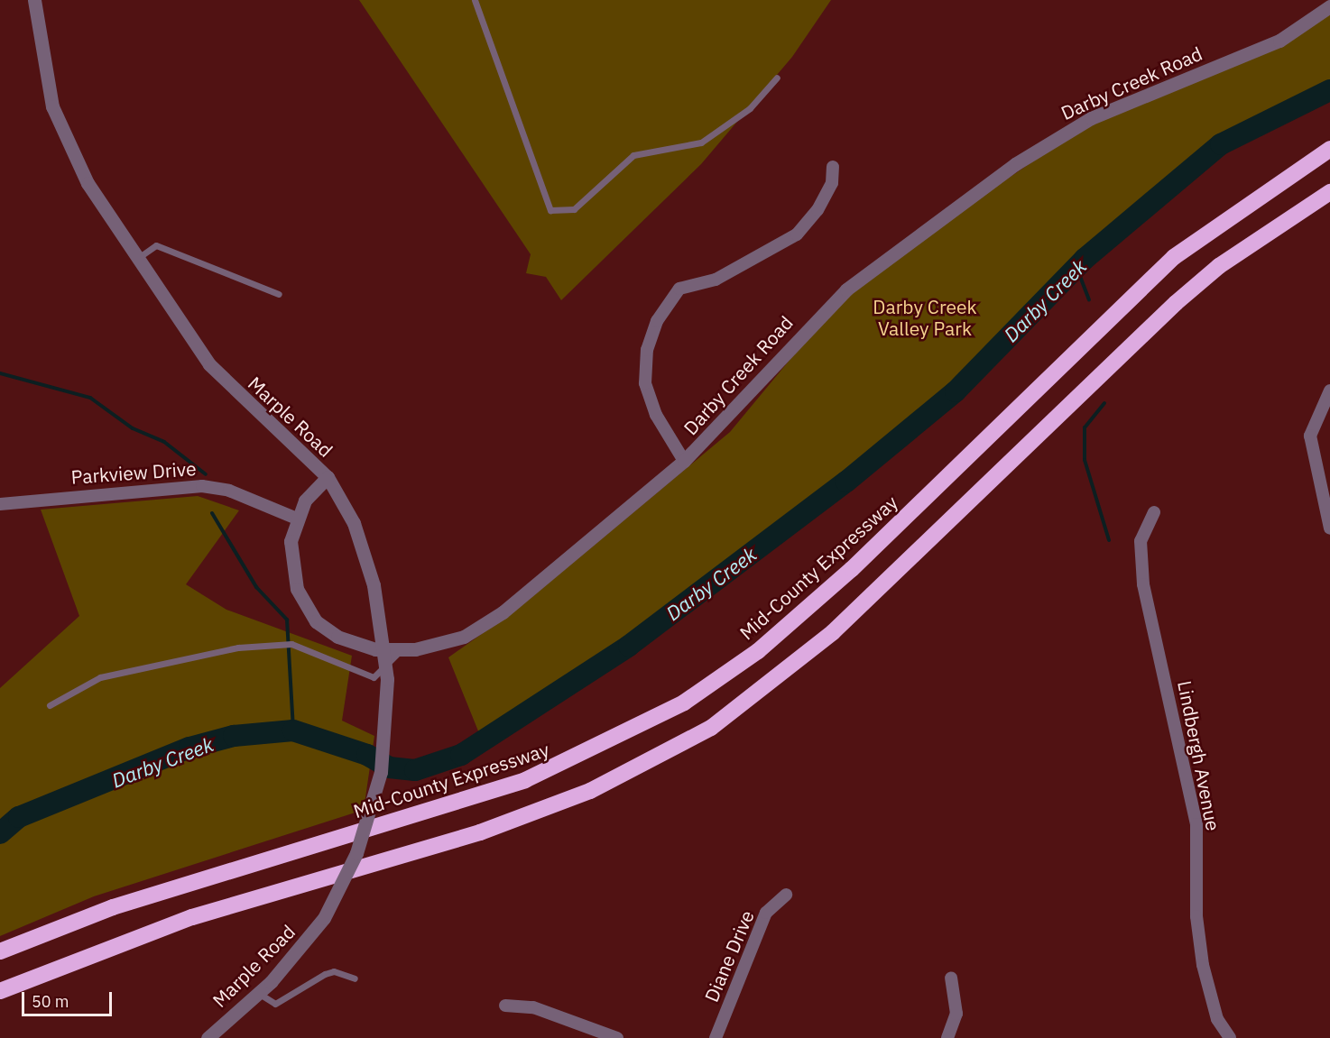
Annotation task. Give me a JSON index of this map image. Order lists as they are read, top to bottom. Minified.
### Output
{"streets":{"highway":["Mid-County Expressway"],"street":["Darby Creek Road","Marple Road","Parkview Drive","Lindbergh Avenue","Diane Drive"]},"crossings":[["Darby Creek Road","Marple Road"],["Darby Creek Road","Parkview Drive"]],"water":["Darby Creek"],"parks":["Darby Creek Valley Park"],"scale_bar":"50 m"}
